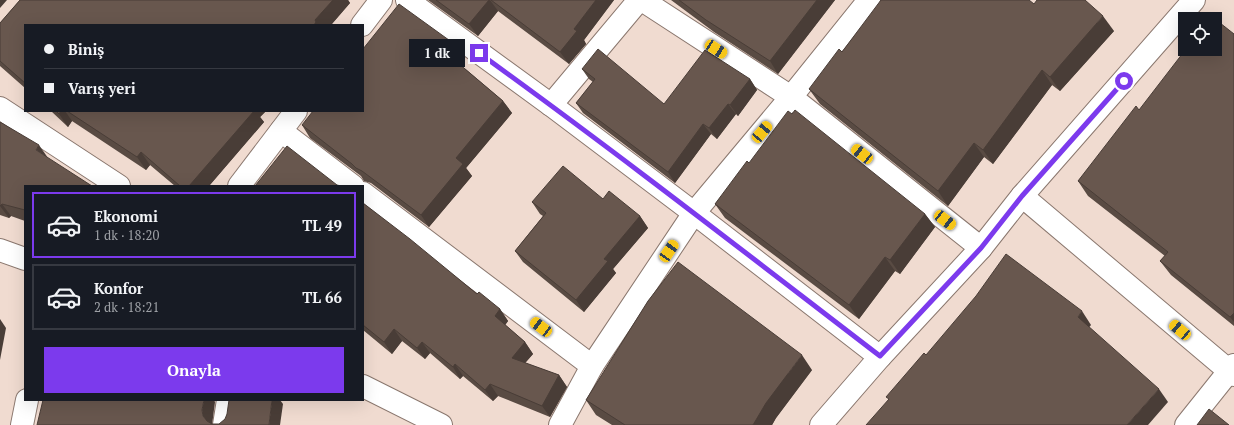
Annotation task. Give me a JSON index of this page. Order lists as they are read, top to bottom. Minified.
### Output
{"page":{"banner":["Biniş","Varış yeri"],"bubble":"1 dk","list":[{"name":"Ekonomi","note":"1 dk · 18:20","value":"TL 49"},{"name":"Konfor","note":"2 dk · 18:21","value":"TL 66"}],"buttons":"Onayla"}}
